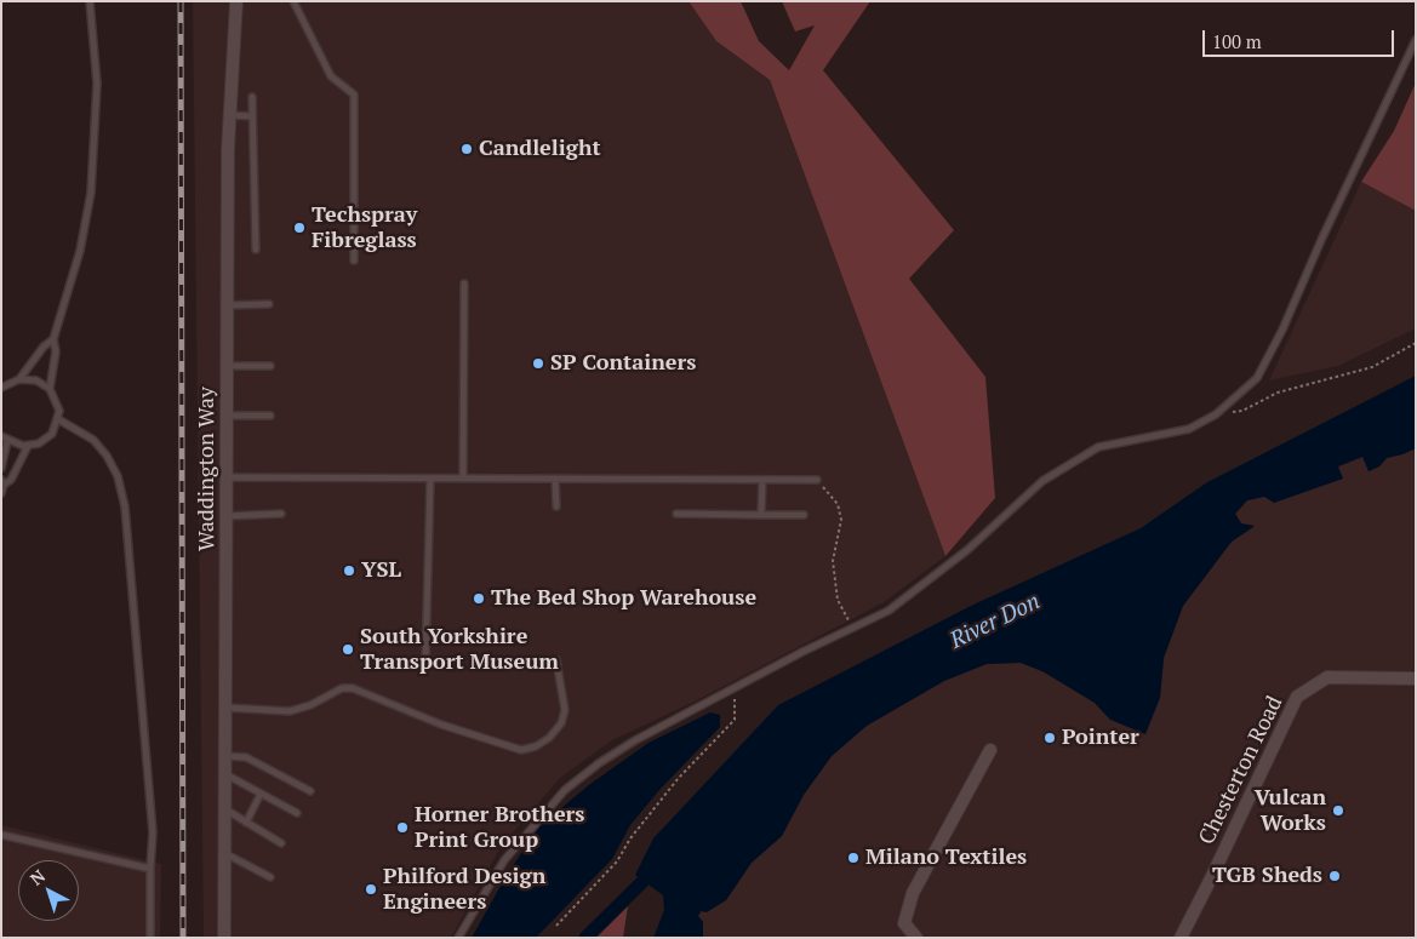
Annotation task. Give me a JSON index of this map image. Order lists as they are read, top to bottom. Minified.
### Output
{"streets":{"street":["Waddington Way","Chesterton Road"]},"water":["River Don"],"places":["Candlelight","Techspray Fibreglass","SP Containers","YSL","The Bed Shop Warehouse","South Yorkshire Transport Museum","Pointer","Vulcan Works","Horner Brothers Print Group","Milano Textiles","TGB Sheds","Philford Design Engineers"],"scale_bar":"100 m","north":"top left"}
